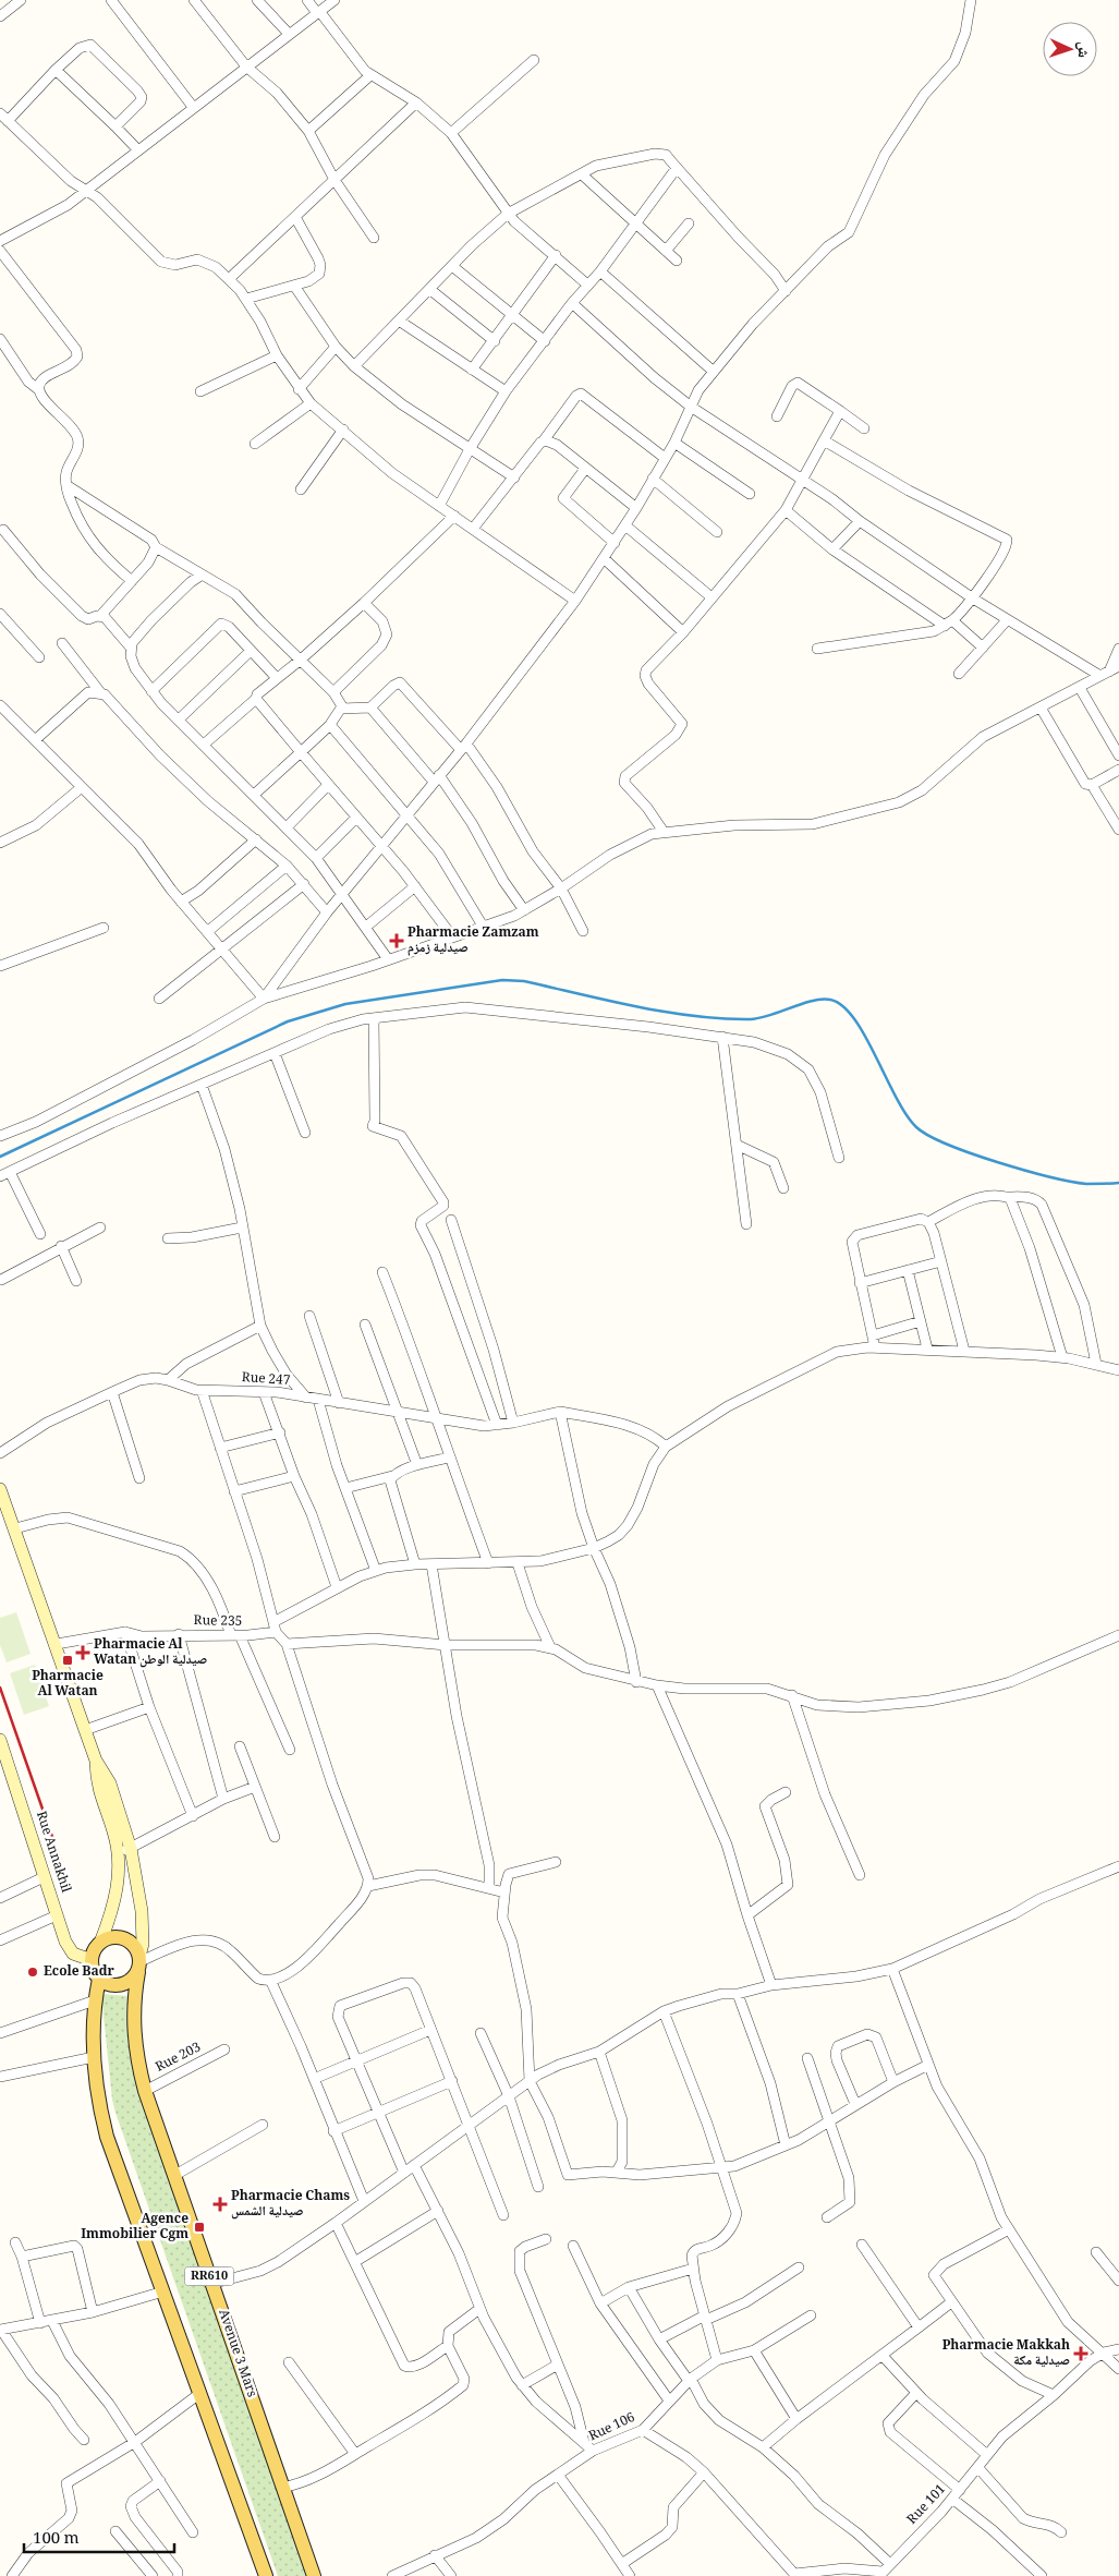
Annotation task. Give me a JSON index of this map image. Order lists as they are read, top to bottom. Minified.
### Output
{"streets":{"main road":["Rue Annakhil","RR610","Avenue 3 Mars"],"street":["Rue 247","Rue 235","Rue 203","Rue 106","Rue 101"]},"crossings":[["Rue 235","RR610"],["Rue Annakhil","RR610"],["Rue Annakhil","Avenue 3 Mars"],["Rue 203","Avenue 3 Mars"],["RR610","Avenue 3 Mars"]],"places":{"health":["Pharmacie Zamzam صيدلية زمزم","Pharmacie Al Watan صيدلية الوطن","Pharmacie Chams صيدلية الشمس","Pharmacie Makkah صيدلية مكة"],"transit":["Pharmacie Al Watan","Agence Immobilier Cgm"],"other":["Ecole Badr"]},"scale_bar":"100 m","north":"right"}
